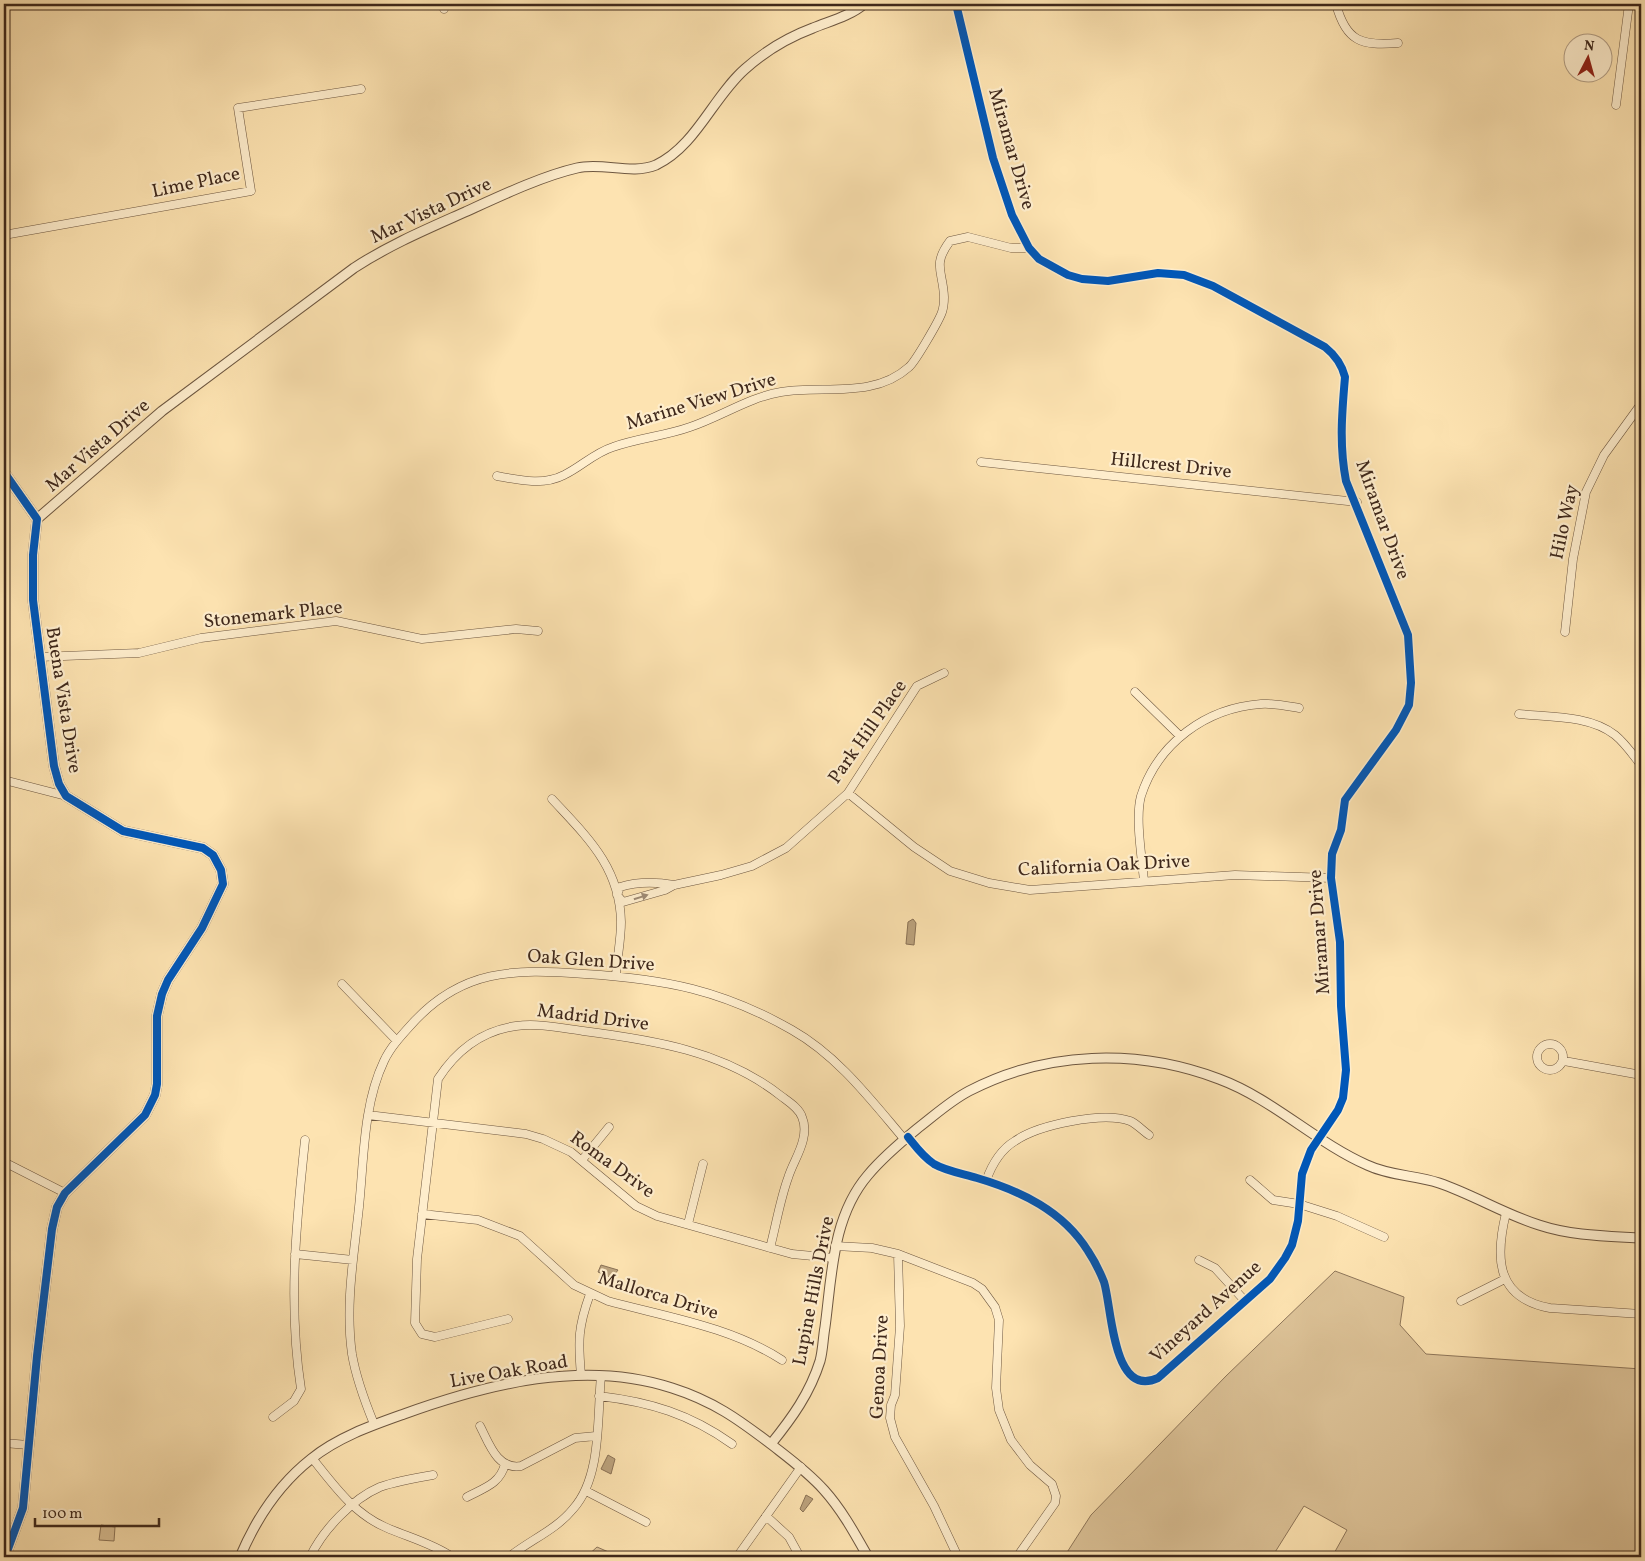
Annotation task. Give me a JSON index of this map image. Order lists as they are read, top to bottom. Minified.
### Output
{"streets":{"street":["Miramar Drive","Lime Place","Mar Vista Drive","Marine View Drive","Hillcrest Drive","Hilo Way","Stonemark Place","Buena Vista Drive","Park Hill Place","California Oak Drive","Oak Glen Drive","Madrid Drive","Roma Drive","Lupine Hills Drive","Mallorca Drive","Vineyard Avenue","Genoa Drive","Live Oak Road"]},"crossings":[["Miramar Drive","Marine View Drive"],["Miramar Drive","Hillcrest Drive"],["Miramar Drive","California Oak Drive"],["Miramar Drive","Lupine Hills Drive"],["Miramar Drive","Vineyard Avenue"],["Mar Vista Drive","Buena Vista Drive"],["Stonemark Place","Buena Vista Drive"],["Park Hill Place","California Oak Drive"],["Oak Glen Drive","Roma Drive"],["Oak Glen Drive","Lupine Hills Drive"],["Oak Glen Drive","Vineyard Avenue"],["Oak Glen Drive","Live Oak Road"],["Madrid Drive","Roma Drive"],["Madrid Drive","Mallorca Drive"],["Roma Drive","Lupine Hills Drive"],["Lupine Hills Drive","Vineyard Avenue"],["Lupine Hills Drive","Live Oak Road"]],"scale_bar":"100 m","north":"top"}
